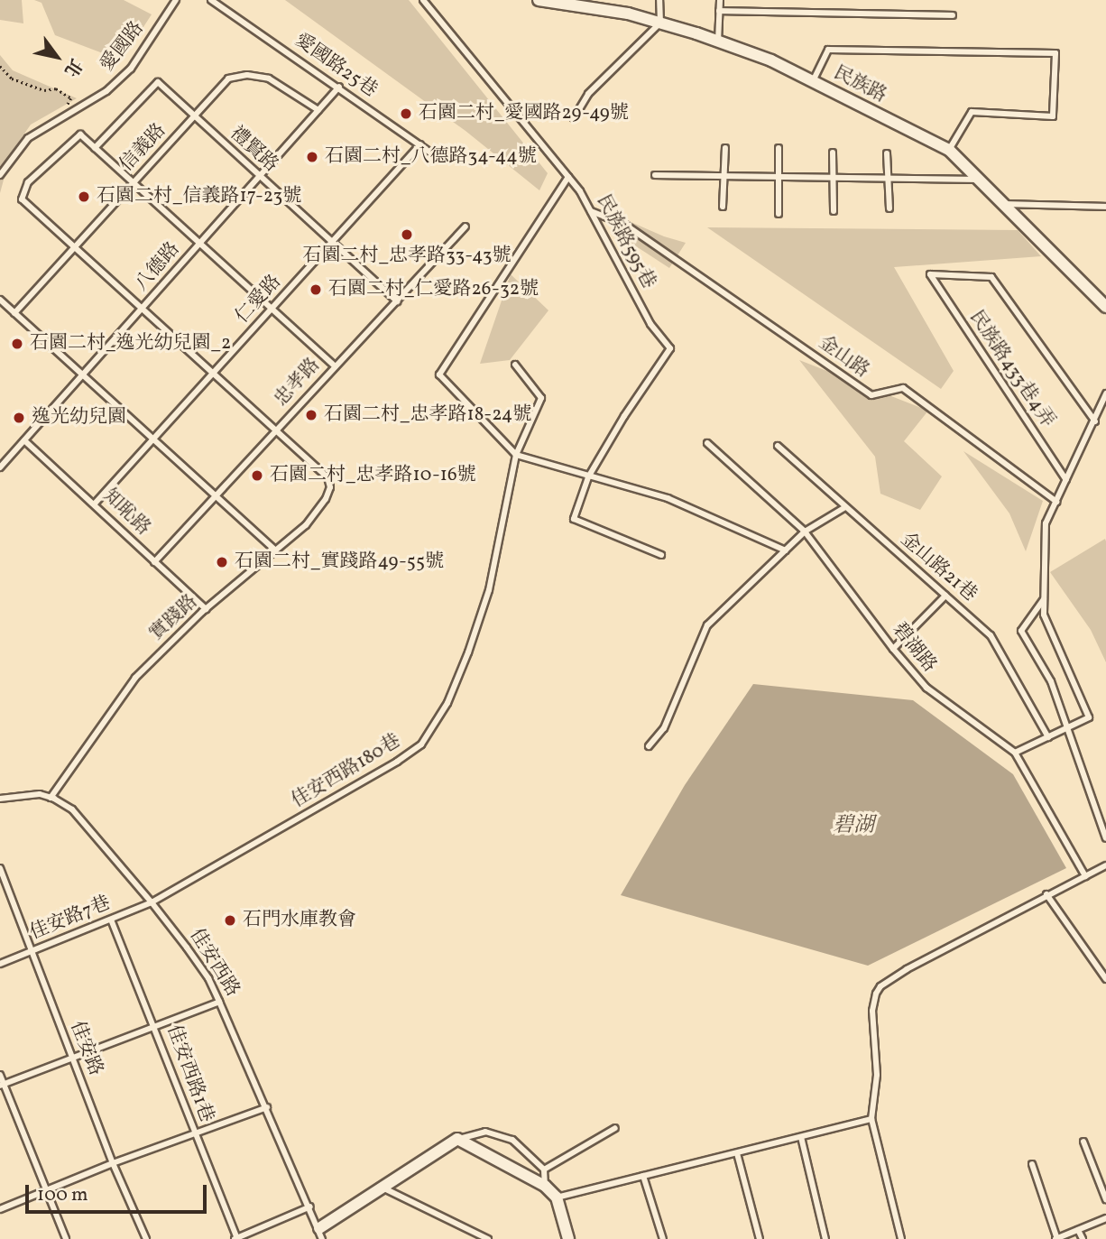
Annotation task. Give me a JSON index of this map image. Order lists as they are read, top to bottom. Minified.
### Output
{"streets":{"street":["民族路","佳安西路"],"lane":["愛國路","愛國路25巷","信義路","禮賢路","民族路595巷","八德路","仁愛路","金山路","民族路433巷4弄","忠孝路","知恥路","金山路21巷","實踐路","碧湖路","佳安西路180巷","佳安路7巷","佳安路","佳安西路1巷"]},"crossings":[["愛國路25巷","八德路"],["愛國路25巷","仁愛路"],["信義路","禮賢路"],["信義路","八德路"],["禮賢路","八德路"],["禮賢路","仁愛路"],["禮賢路","忠孝路"],["民族路595巷","金山路"],["八德路","知恥路"],["仁愛路","知恥路"],["忠孝路","知恥路"],["忠孝路","實踐路"],["知恥路","實踐路"],["實踐路","佳安西路"],["佳安西路180巷","佳安路7巷"],["佳安西路180巷","佳安西路"],["佳安路7巷","佳安西路"],["佳安路7巷","佳安路"],["佳安路7巷","佳安西路1巷"]],"water":["碧湖"],"places":["石園二村_愛國路29-49號","石園二村_八德路34-44號","石園二村_信義路17-23號","石園二村_忠孝路33-43號","石園二村_仁愛路26-32號","石園二村_逸光幼兒園_2","石園二村_忠孝路18-24號","逸光幼兒園","石園二村_忠孝路10-16號","石園二村_實踐路49-55號","石門水庫教會"],"scale_bar":"100 m","north":"bottom right"}
